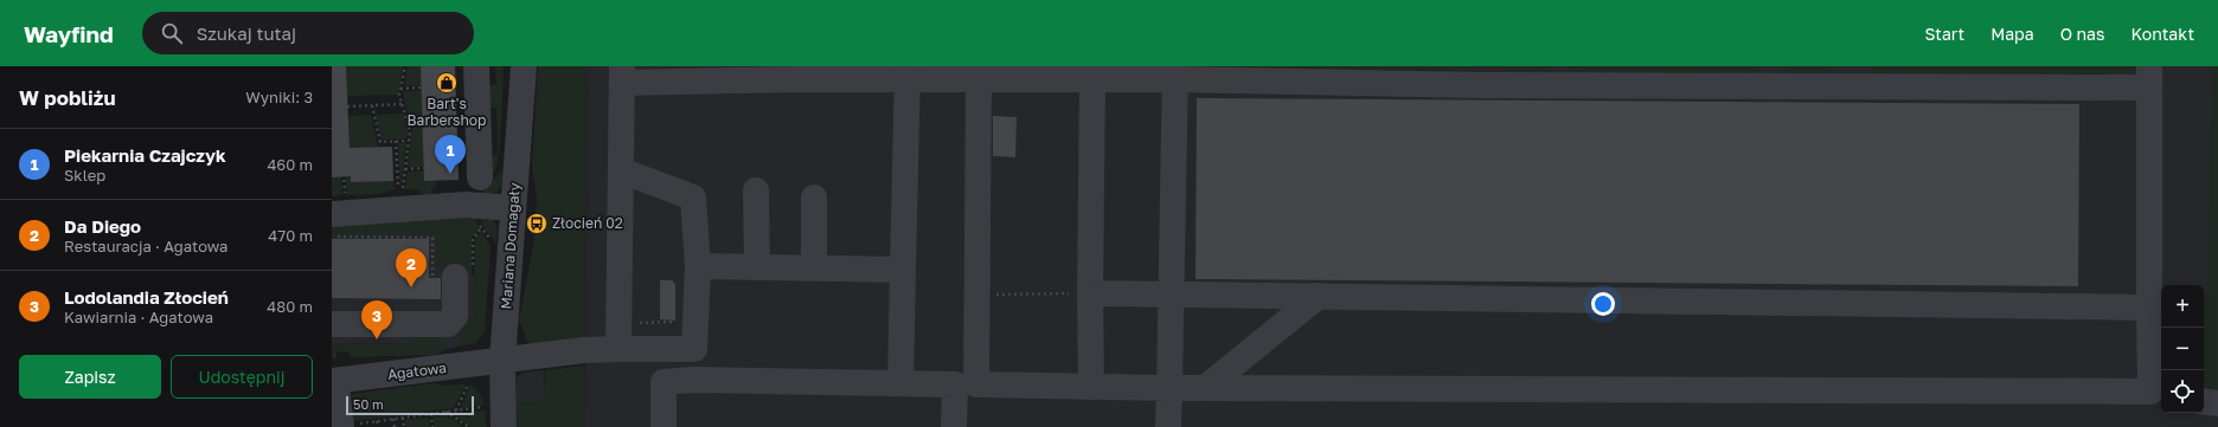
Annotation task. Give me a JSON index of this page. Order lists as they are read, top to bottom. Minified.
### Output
{"streets":{"street":["Mariana Domagały","Agatowa"]},"crossings":[["Mariana Domagały","Agatowa"]],"places":{"shop":["Bart's Barbershop"],"bus stop":["Złocień 02"]},"scale_bar":"50 m","page":{"header":"Wayfind","search":"Szukaj tutaj","nav":["Start","Mapa","O nas","Kontakt"],"heading":["W pobliżu","Wyniki: 3"],"list":[{"mark":"1","name":"Piekarnia Czajczyk","note":"Sklep","value":"460 m"},{"mark":"2","name":"Da Diego","note":"Restauracja · Agatowa","value":"470 m"},{"mark":"3","name":"Lodolandia Złocień","note":"Kawiarnia · Agatowa","value":"480 m"}],"pins":["1","2","3"],"map_buttons":["+","−"],"buttons":["Zapisz","Udostępnij"],"scale":"50 m"}}
